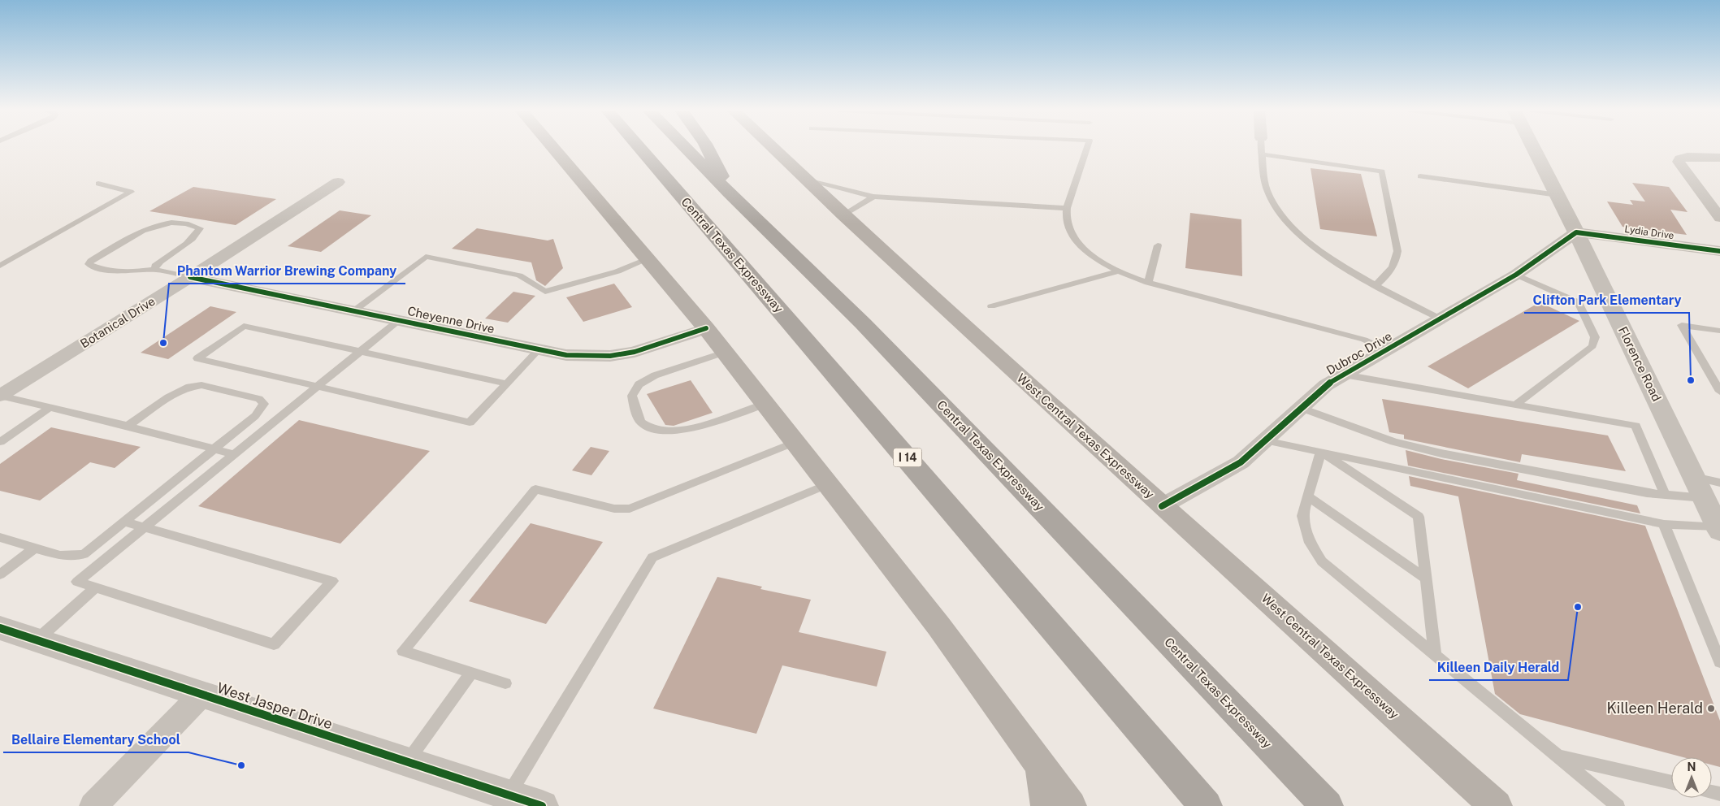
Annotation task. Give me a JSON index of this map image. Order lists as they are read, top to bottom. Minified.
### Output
{"streets":{"highway":["Central Texas Expressway","I 14"],"main road":["West Central Texas Expressway"],"street":["Lydia Drive","Cheyenne Drive","Botanical Drive","Dubroc Drive","Florence Road","West Jasper Drive"]},"crossings":[["Lydia Drive","Dubroc Drive"],["Lydia Drive","Florence Road"],["Cheyenne Drive","Botanical Drive"],["Dubroc Drive","Florence Road"],["Dubroc Drive","West Central Texas Expressway"]],"places":["Phantom Warrior Brewing Company","Clifton Park Elementary","Killeen Daily Herald","Killeen Herald","Bellaire Elementary School"],"north":"top"}
